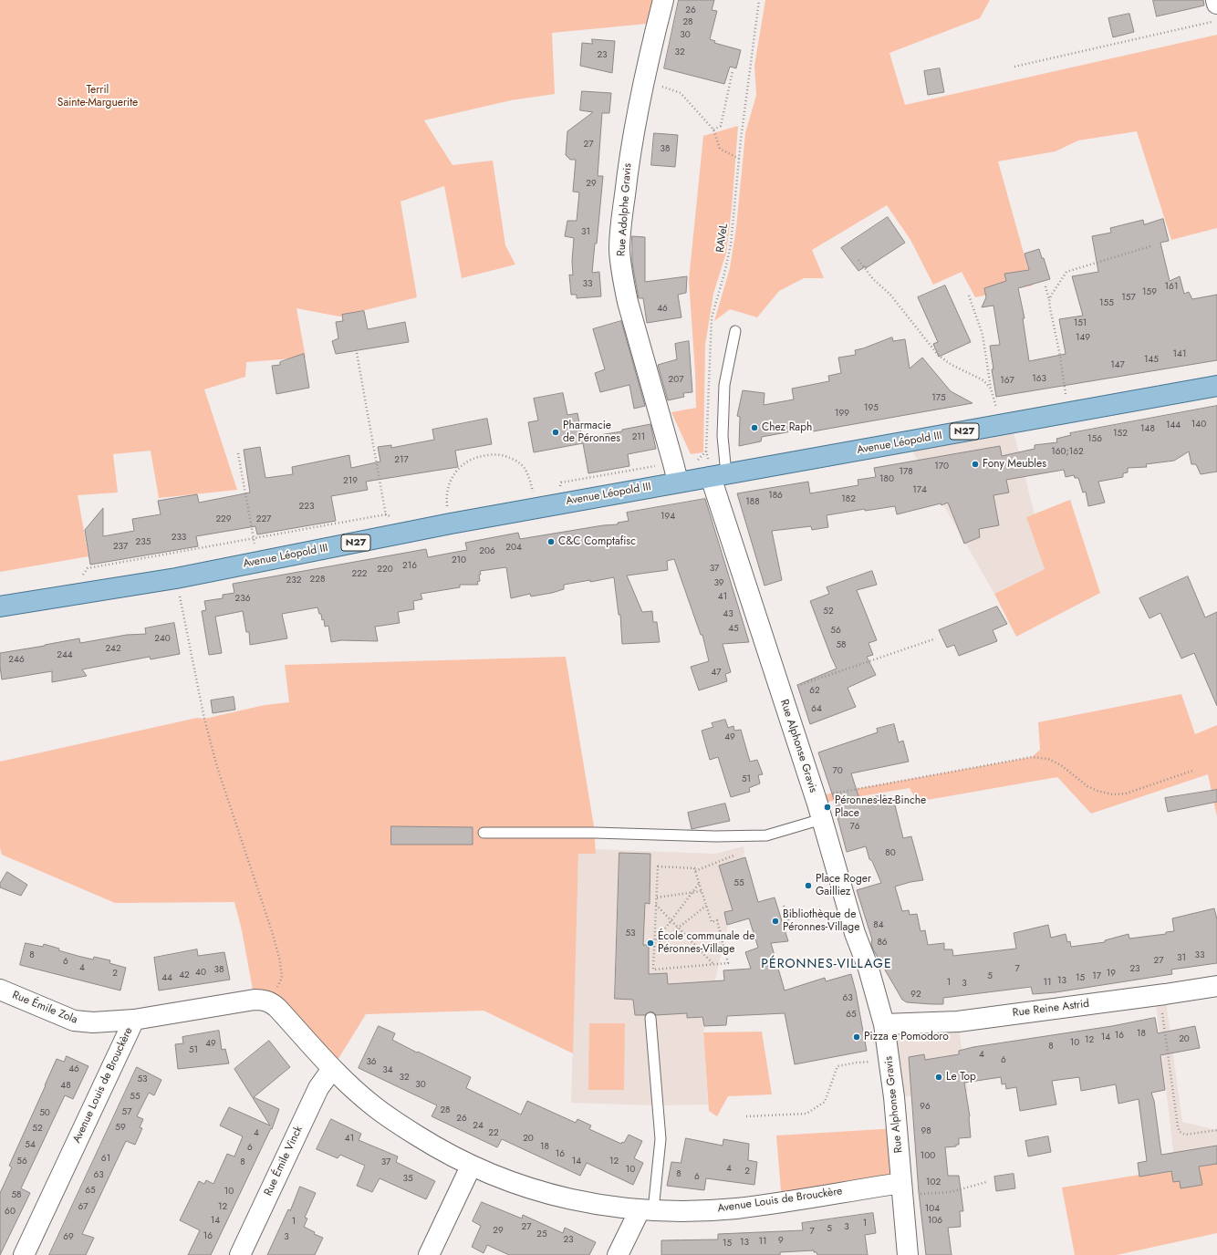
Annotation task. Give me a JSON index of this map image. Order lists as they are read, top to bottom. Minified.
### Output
{"streets":{"main road":["N27","Avenue Léopold III"],"street":["Rue Adolphe Gravis","Rue Alphonse Gravis","Rue Émile Zola","Rue Reine Astrid","Avenue Louis de Brouckère","Rue Émile Vinck"],"path":["RAVeL"]},"crossings":[["Rue Adolphe Gravis","Avenue Léopold III"],["RAVeL","Avenue Léopold III"],["RAVeL","Rue Alphonse Gravis"],["Avenue Léopold III","Rue Alphonse Gravis"],["Rue Alphonse Gravis","Rue Reine Astrid"],["Rue Alphonse Gravis","Avenue Louis de Brouckère"],["Rue Émile Zola","Avenue Louis de Brouckère"],["Avenue Louis de Brouckère","Rue Émile Vinck"]],"districts":["PÉRONNES-VILLAGE"],"parks":["Terril Sainte-Marguerite"],"places":["Chez Raph","Pharmacie de Péronnes","Fony Meubles","C&C Comptafisc","Péronnes-lez-Binche Place","Place Roger Gailliez","Bibliothèque de Péronnes-Village","École communale de Péronnes-Village","Pizza e Pomodoro","Le Top"],"house_numbers":["26","28","30","32","23","27","38","29","31","33","161","159","157","155","46","151","149","141","145","147","163","207","167","175","195","199","140","144","148","152","211","156","160;162","217","170","178","180","219","174","186","182","188","223","194","229","227","233","235","237","204","206","210","216","37","220","222","228","232","39","41","236","52","43","45","56","240","58","242","244","246","47","62","64","49","70","51","76","80","55","84","53","86","8","33","31","27","6","4","7","23","38","40","2","19","42","5","17","44","15","13","1","11","3","92","63","65","18","16","14","20","12","10","49","8","51","4","6","36","46","34","32","53","30","48","55","96","28","57","50","26","24","59","52","98","4","22","41","20","54","18","6","16","100","61","56","14","12","8","37","4","10","2","8","63","6","35","102","65","10","58","67","12","104","60","14","106","1","1","27","3","5","29","7","25","16","69","3","23","9","11","13","15"]}
